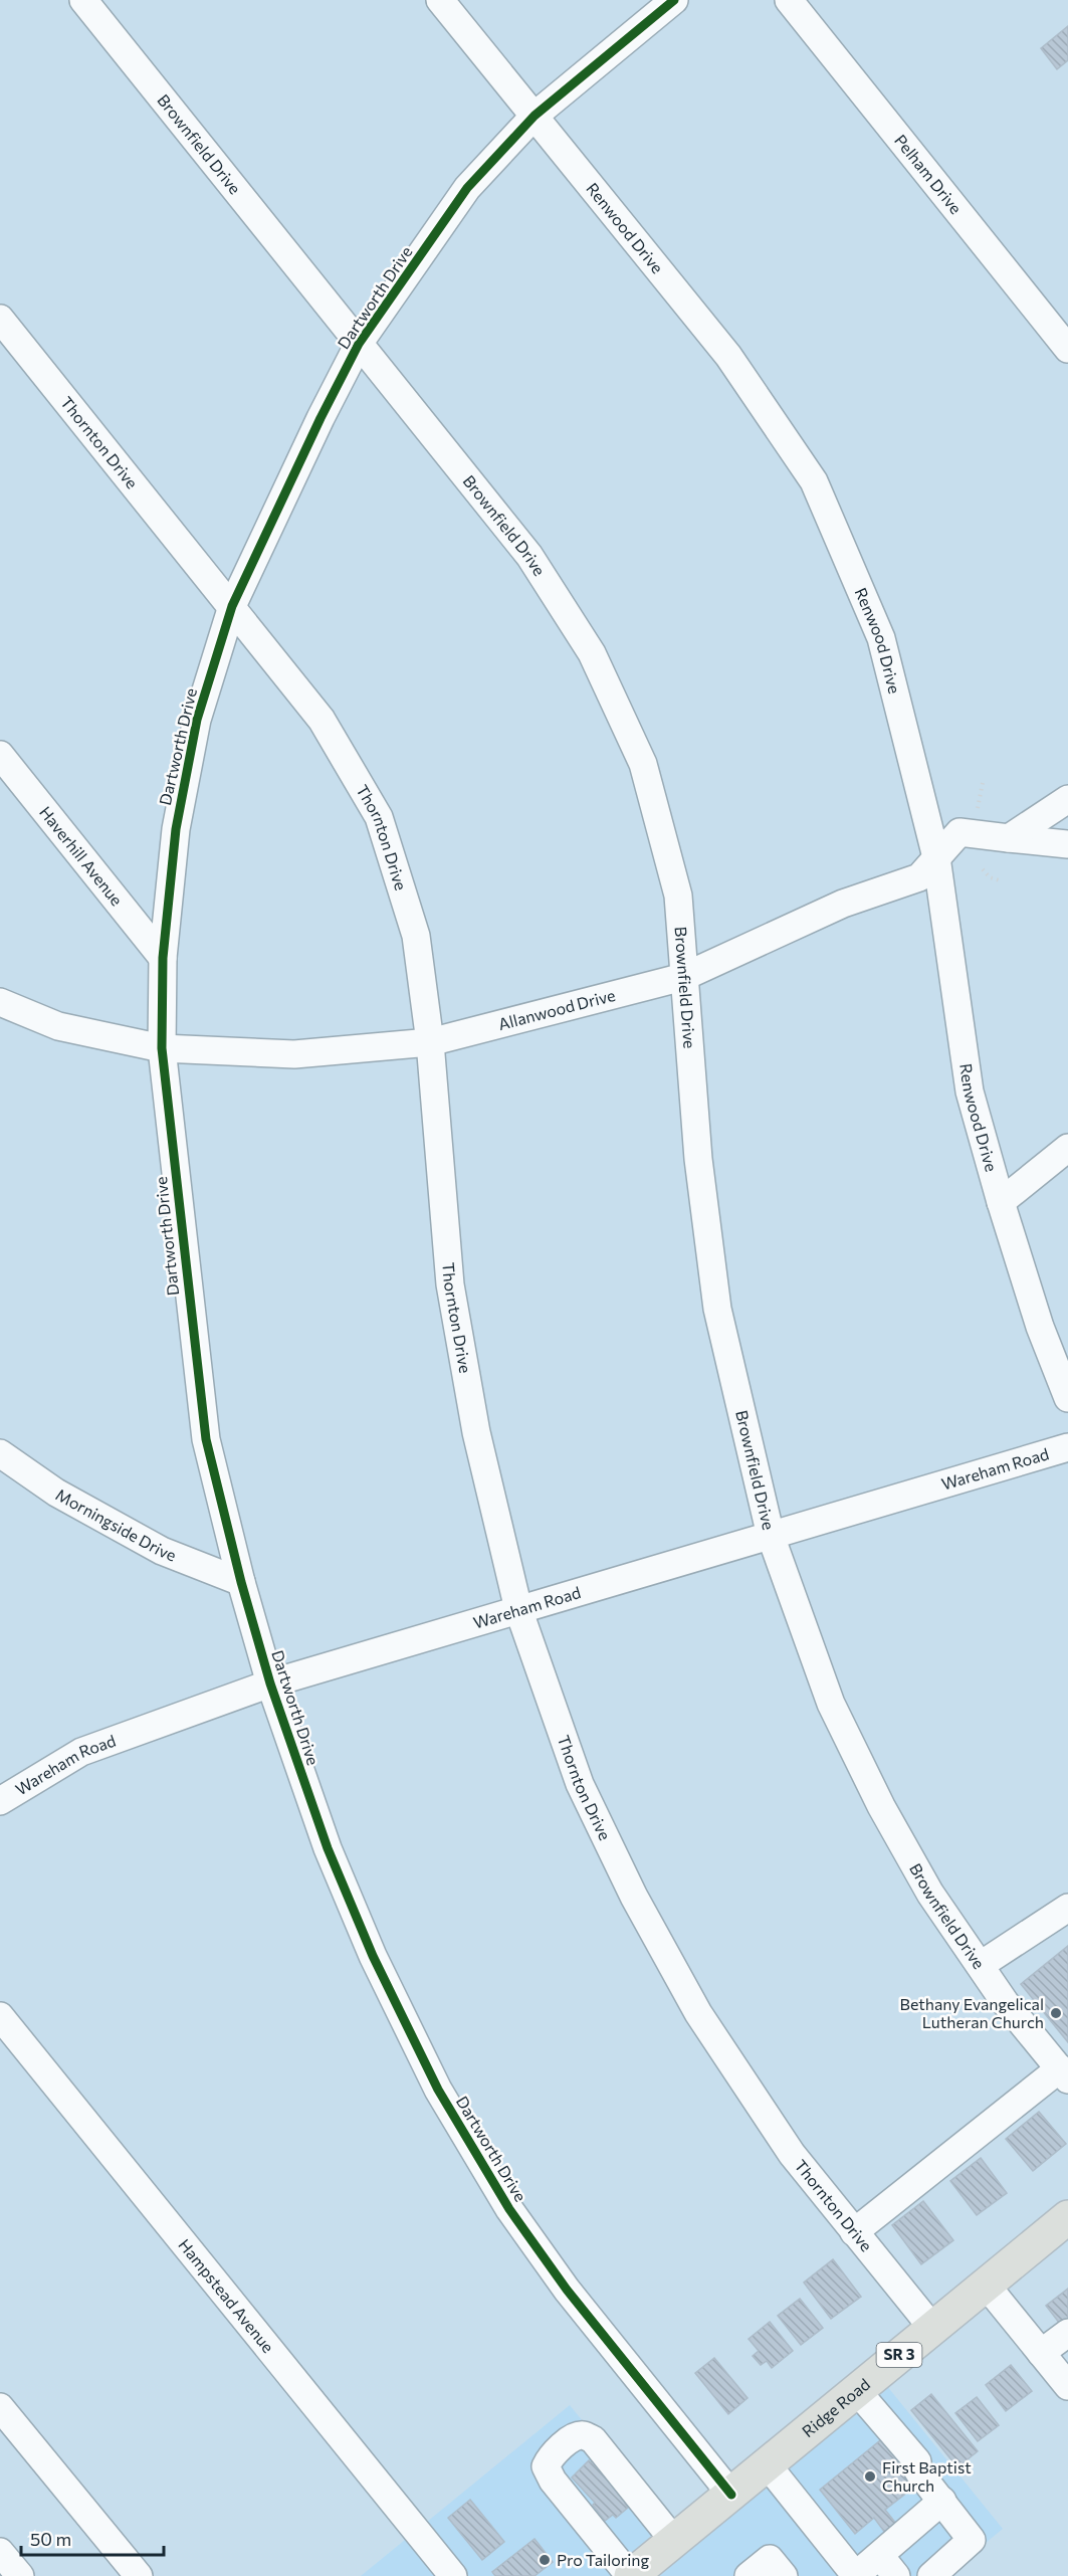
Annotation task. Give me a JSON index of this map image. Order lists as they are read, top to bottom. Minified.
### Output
{"streets":{"main road":["SR 3","Ridge Road"],"street":["Brownfield Drive","Pelham Drive","Renwood Drive","Dartworth Drive","Thornton Drive","Haverhill Avenue","Allanwood Drive","Wareham Road","Morningside Drive","Hampstead Avenue"]},"crossings":[["Brownfield Drive","Dartworth Drive"],["Brownfield Drive","Allanwood Drive"],["Brownfield Drive","Wareham Road"],["Renwood Drive","Dartworth Drive"],["Renwood Drive","Allanwood Drive"],["Dartworth Drive","Thornton Drive"],["Dartworth Drive","Haverhill Avenue"],["Dartworth Drive","Allanwood Drive"],["Dartworth Drive","Wareham Road"],["Dartworth Drive","Morningside Drive"],["Dartworth Drive","Ridge Road"],["Thornton Drive","Allanwood Drive"],["Thornton Drive","Wareham Road"],["Thornton Drive","Ridge Road"]],"places":["Bethany Evangelical Lutheran Church","First Baptist Church","Pro Tailoring"],"scale_bar":"50 m"}
